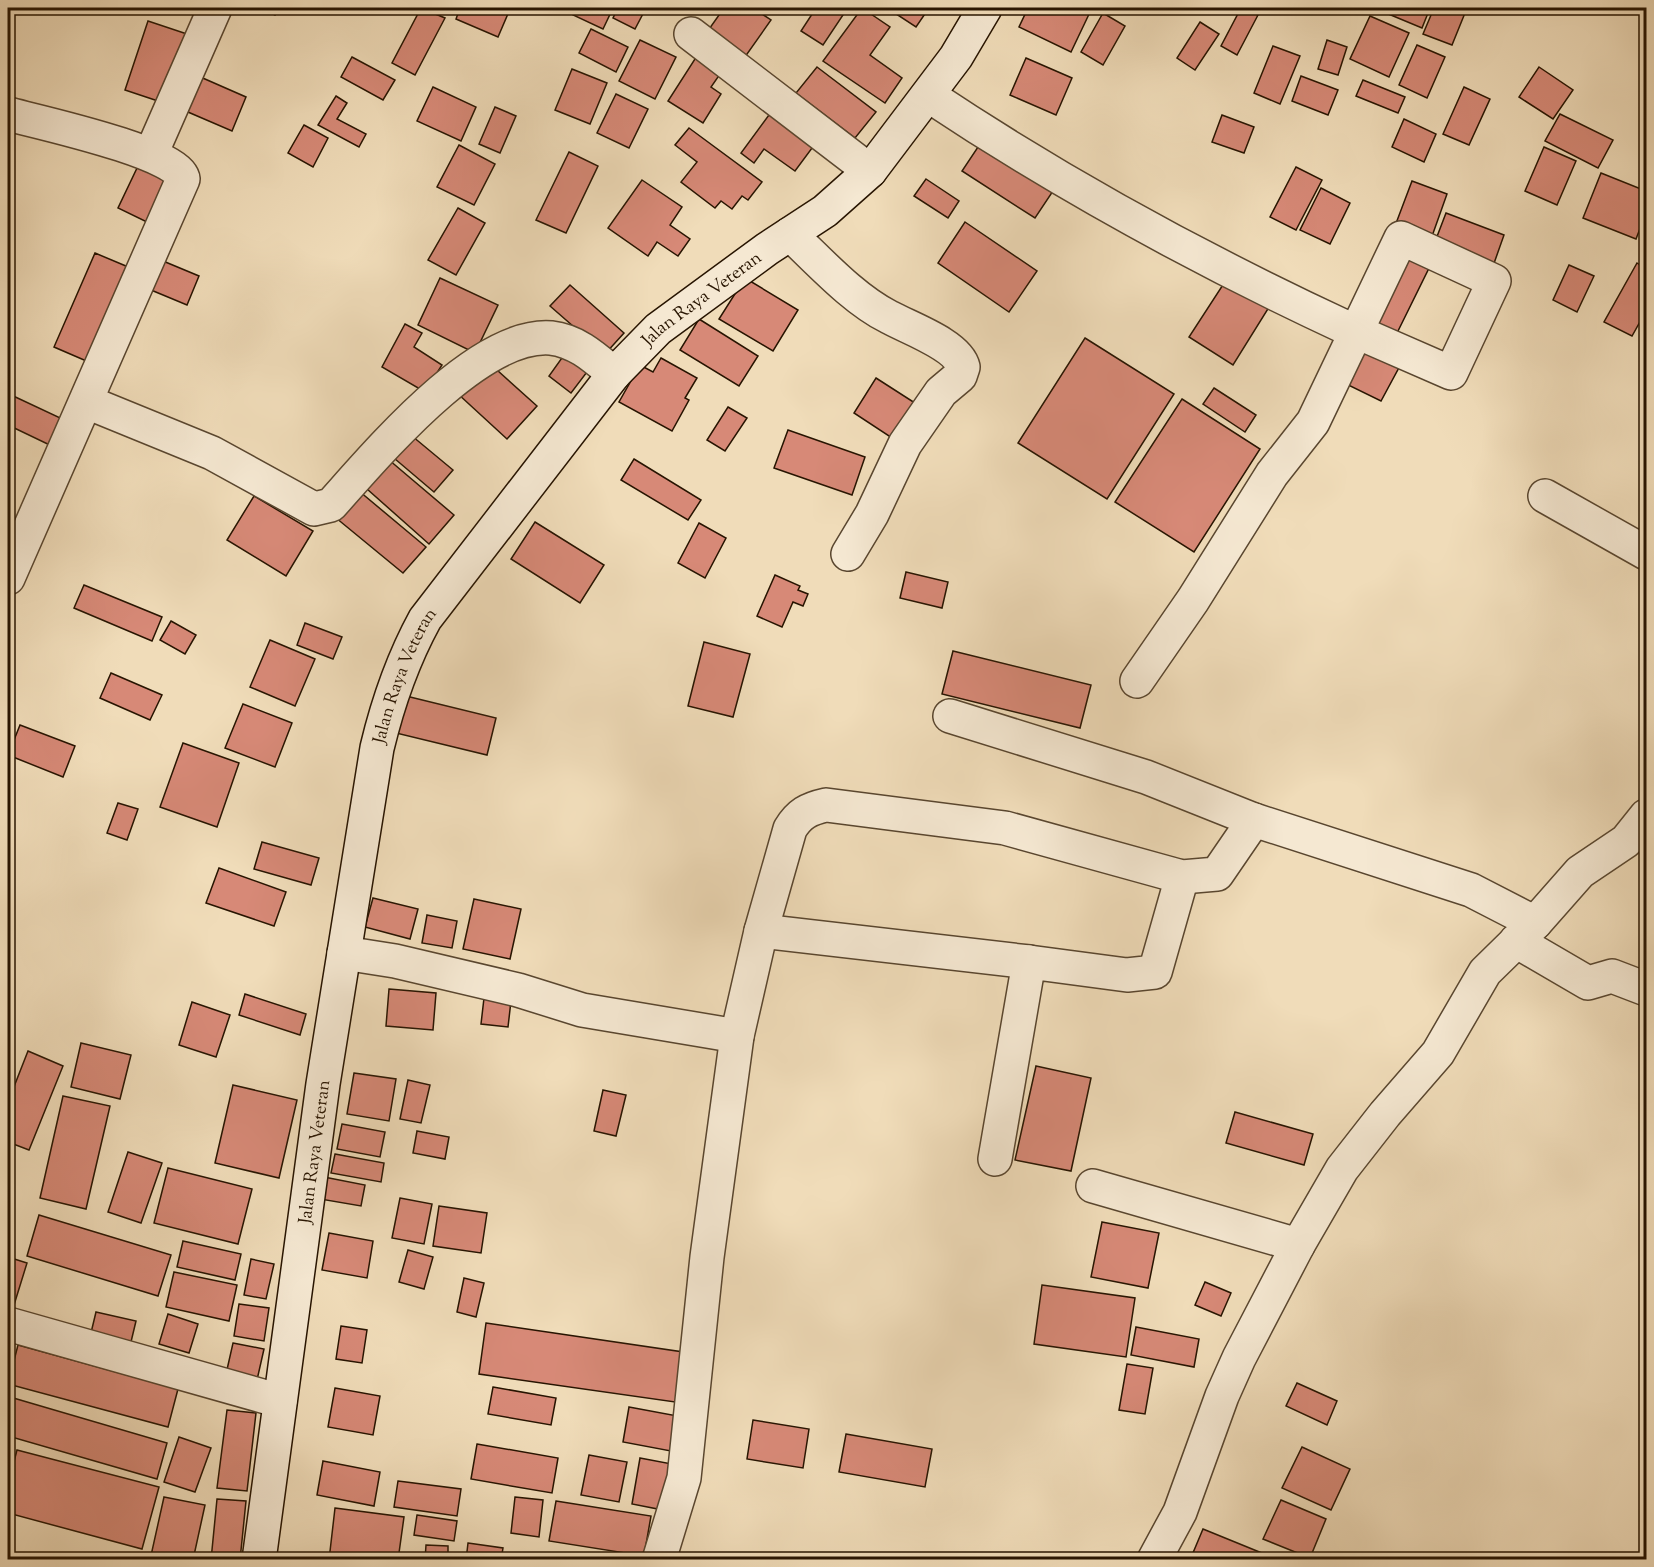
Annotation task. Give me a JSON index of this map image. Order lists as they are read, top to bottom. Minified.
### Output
{"streets":{"street":["Jalan Raya Veteran"]}}
